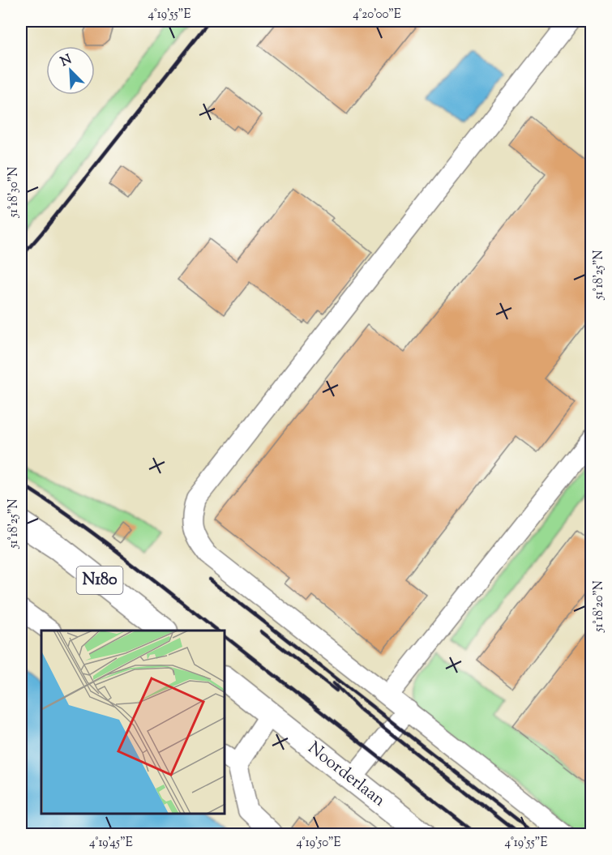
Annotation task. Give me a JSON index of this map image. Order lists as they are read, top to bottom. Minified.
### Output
{"streets":{"main road":["N180","Noorderlaan"]},"north":"top left","coordinates":["4°19'55\"E","4°20'00\"E","51°18'30\"N","51°18'25\"N","51°18'20\"N","4°19'45\"E","4°19'50\"E"]}
